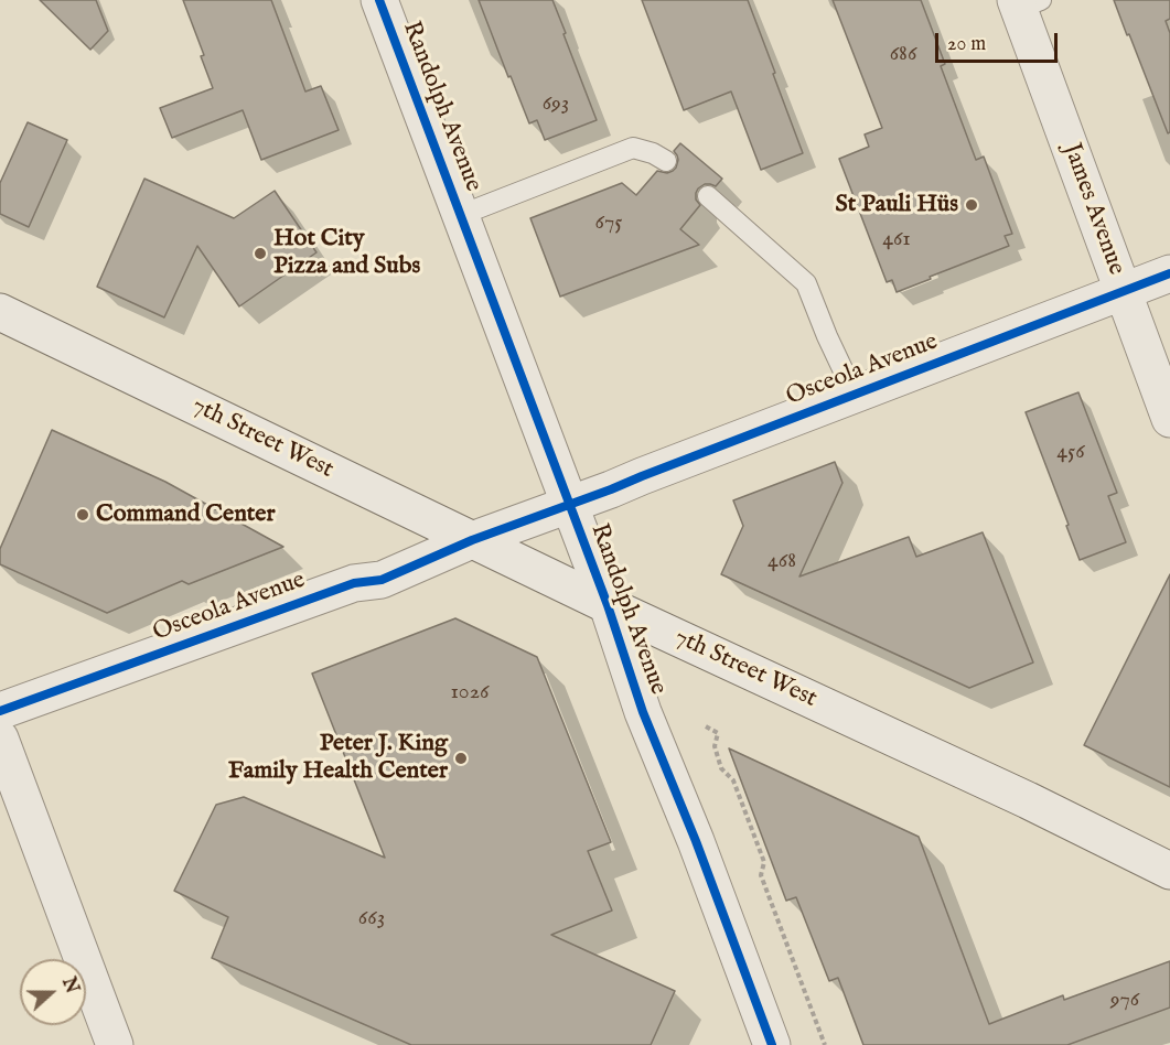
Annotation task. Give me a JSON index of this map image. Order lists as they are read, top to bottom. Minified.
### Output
{"streets":{"street":["Randolph Avenue","James Avenue","Osceola Avenue","7th Street West"]},"crossings":[["Randolph Avenue","Osceola Avenue"],["Randolph Avenue","7th Street West"],["James Avenue","Osceola Avenue"],["Osceola Avenue","7th Street West"]],"places":["St Pauli Hüs","Hot City Pizza and Subs","Command Center","Peter J. King Family Health Center"],"house_numbers":["686","693","675","461","456","468","1026","663","976"],"scale_bar":"20 m","north":"right"}
